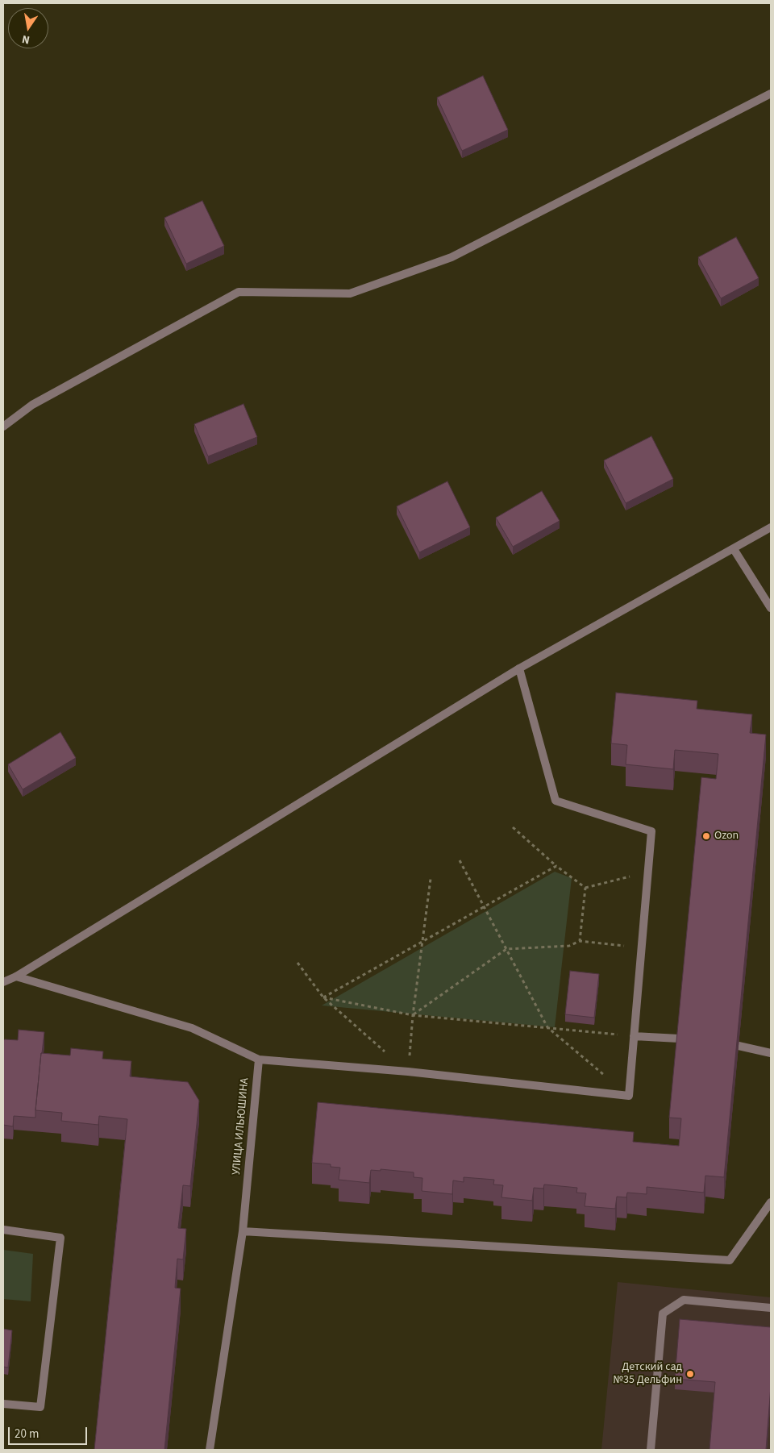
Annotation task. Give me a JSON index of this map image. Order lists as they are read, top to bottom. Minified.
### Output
{"streets":{"street":["УЛИЦА ИЛЬЮШИНА"]},"places":["Ozon","Детский сад №35 Дельфин"],"scale_bar":"20 m","north":"bottom"}
